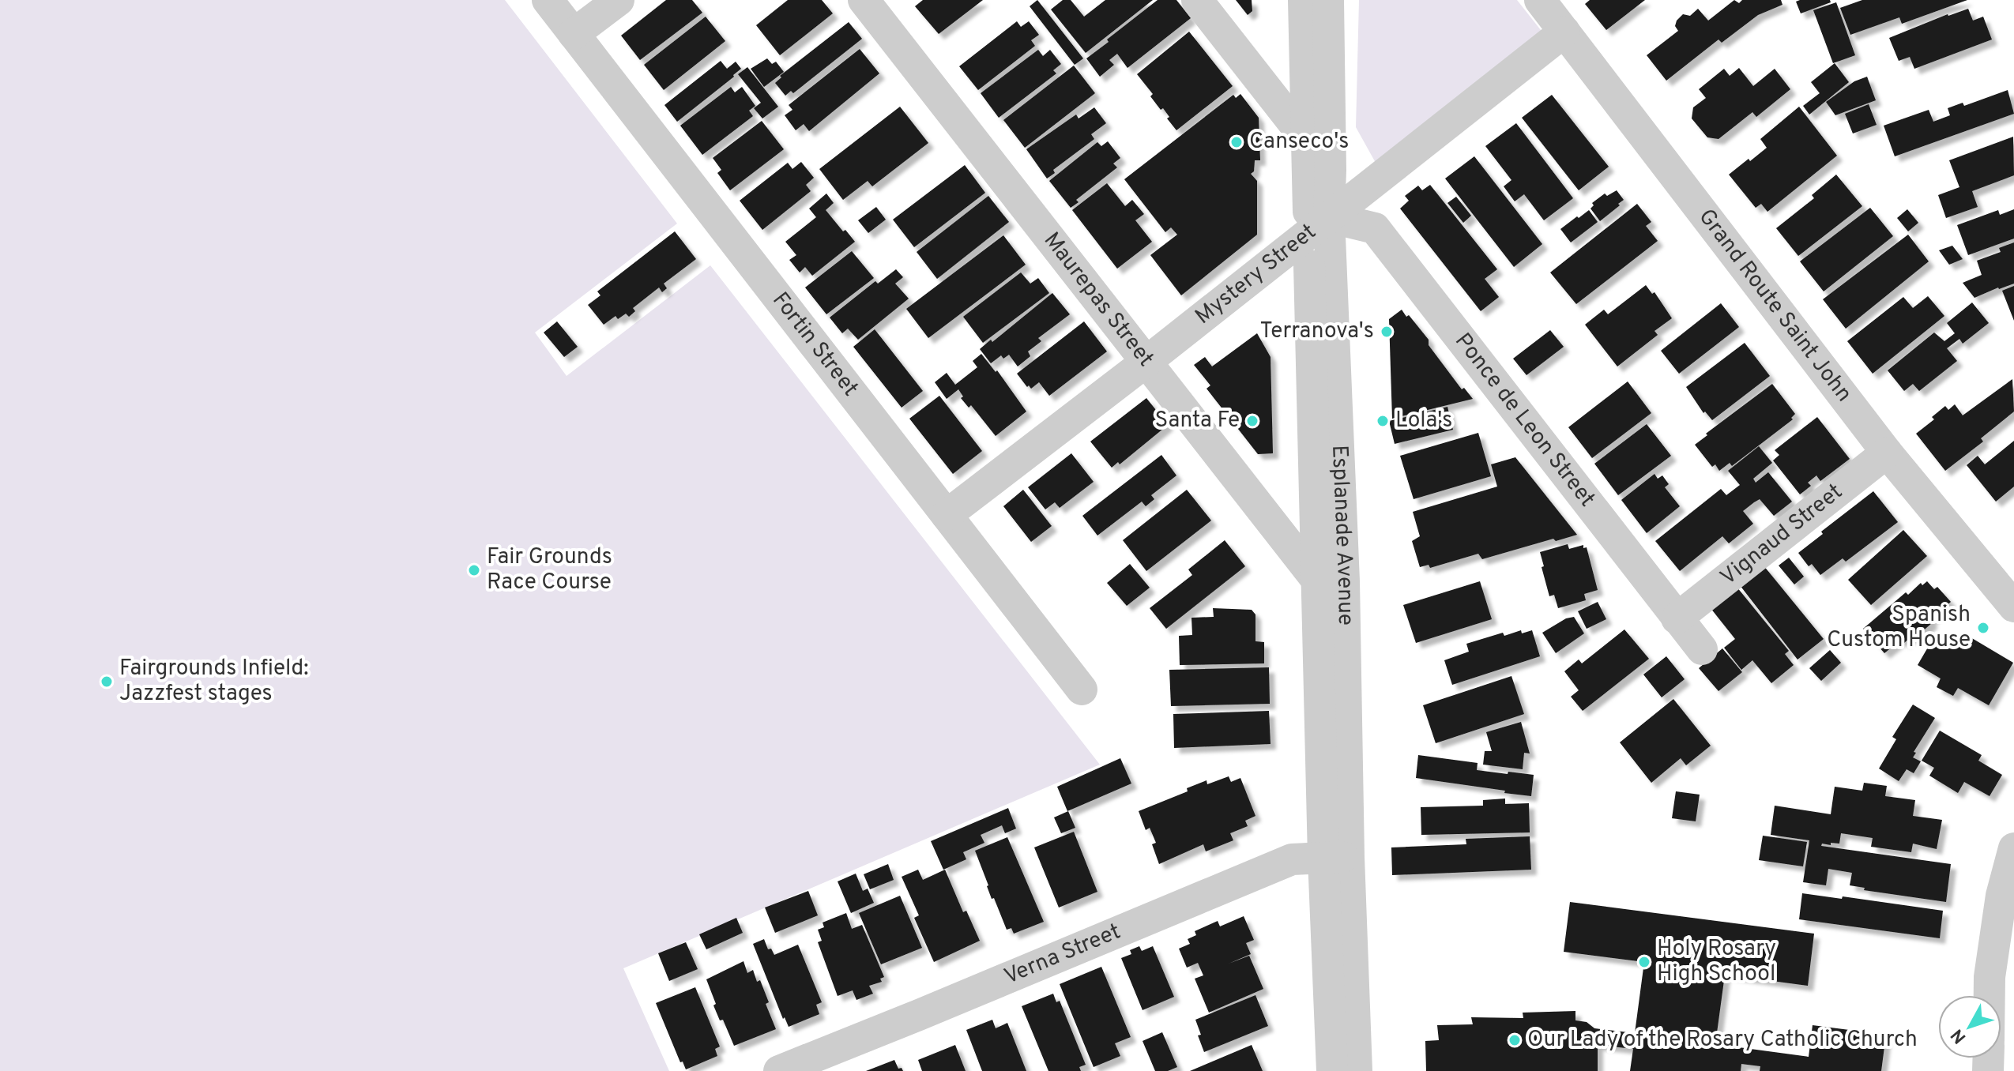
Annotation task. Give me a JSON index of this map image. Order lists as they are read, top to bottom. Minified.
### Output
{"streets":{"street":["Mystery Street","Maurepas Street","Grand Route Saint John","Fortin Street","Ponce de Leon Street","Esplanade Avenue","Vignaud Street","Verna Street"]},"crossings":[["Mystery Street","Maurepas Street"],["Mystery Street","Grand Route Saint John"],["Mystery Street","Fortin Street"],["Mystery Street","Ponce de Leon Street"],["Mystery Street","Esplanade Avenue"],["Maurepas Street","Esplanade Avenue"],["Grand Route Saint John","Vignaud Street"],["Ponce de Leon Street","Esplanade Avenue"],["Ponce de Leon Street","Vignaud Street"],["Esplanade Avenue","Verna Street"]],"places":["Canseco's","Terranova's","Santa Fe","Lola's","Fair Grounds Race Course","Spanish Custom House","Fairgrounds Infield: Jazzfest stages","Holy Rosary High School","Our Lady of the Rosary Catholic Church"],"north":"bottom left"}
